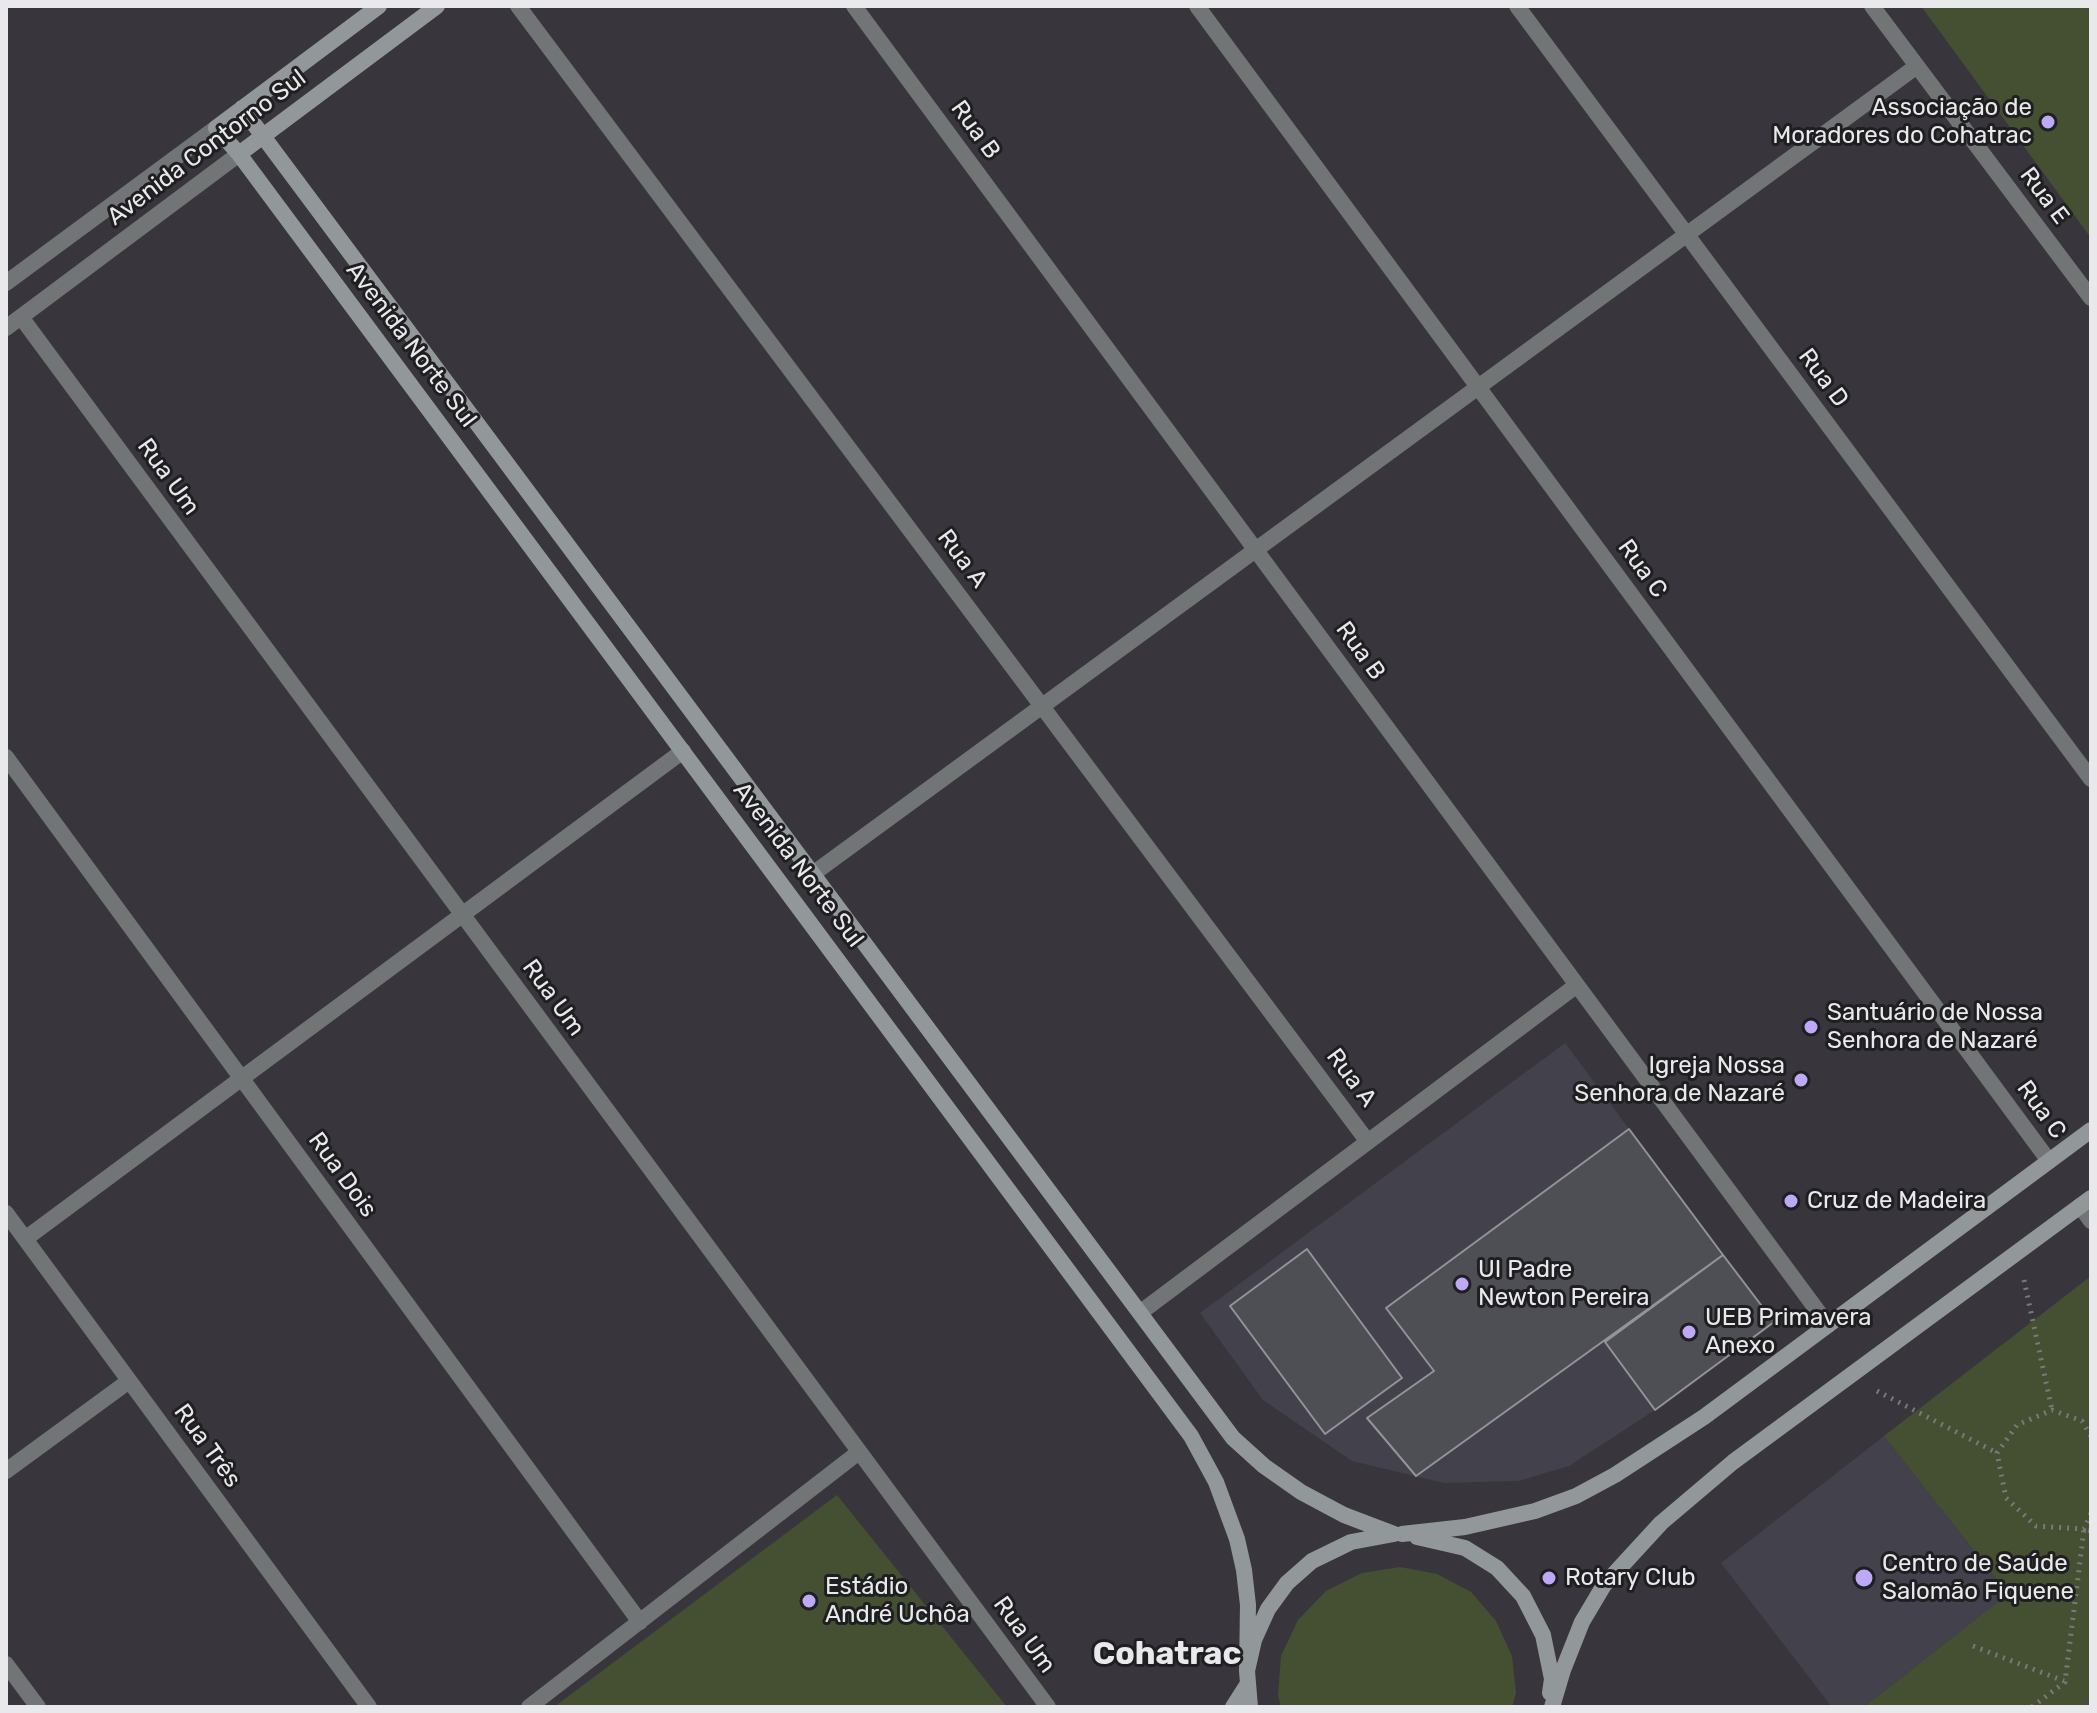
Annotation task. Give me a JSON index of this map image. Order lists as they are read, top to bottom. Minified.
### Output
{"streets":{"main road":["Avenida Contorno Sul","Avenida Norte Sul"],"street":["Rua B","Rua E","Rua D","Rua Um","Rua A","Rua C","Rua Dois","Rua Três"]},"crossings":[["Avenida Contorno Sul","Avenida Norte Sul"],["Avenida Contorno Sul","Rua Um"]],"districts":["Cohatrac"],"places":["Associação de Moradores do Cohatrac","Santuário de Nossa Senhora de Nazaré","Igreja Nossa Senhora de Nazaré","Cruz de Madeira","UI Padre Newton Pereira","UEB Primavera Anexo","Rotary Club","Centro de Saúde Salomão Fiquene","Estádio André Uchôa"]}
